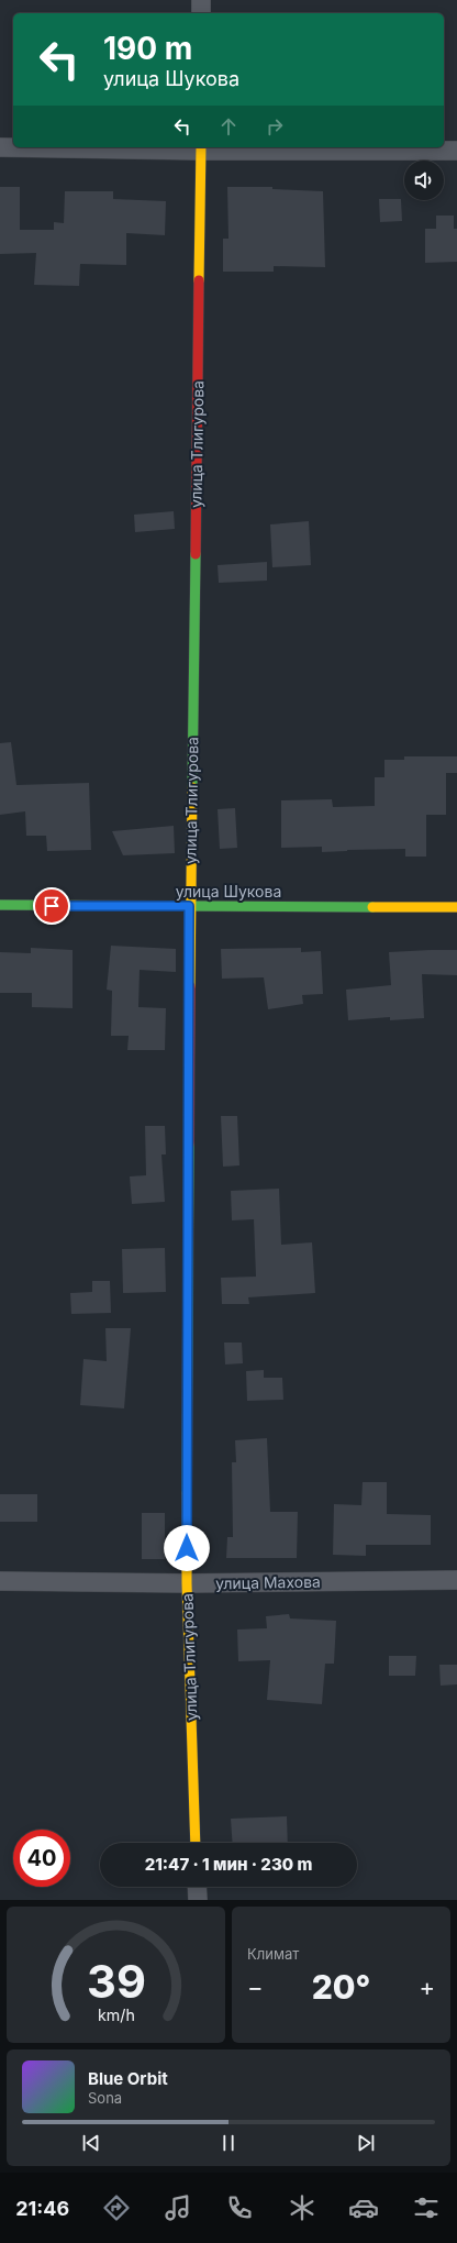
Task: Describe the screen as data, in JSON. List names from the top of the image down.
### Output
{
  "streets": {
    "street": ["улица Тлигурова", "улица Шукова", "улица Махова"]
  },
  "crossings": [
    ["улица Тлигурова", "улица Шукова"],
    ["улица Тлигурова", "улица Махова"]
  ],
  "page": {
    "turn": ["190 m", "улица Шукова"],
    "limit": "40",
    "trip": "21:47 · 1 мин · 230 m",
    "tile": "Климат",
    "heat": ["−", "20°", "+"],
    "song": ["Blue Orbit", "Sona"],
    "tabs": "21:46",
    "gauge": ["39", "km/h"]
  }
}
